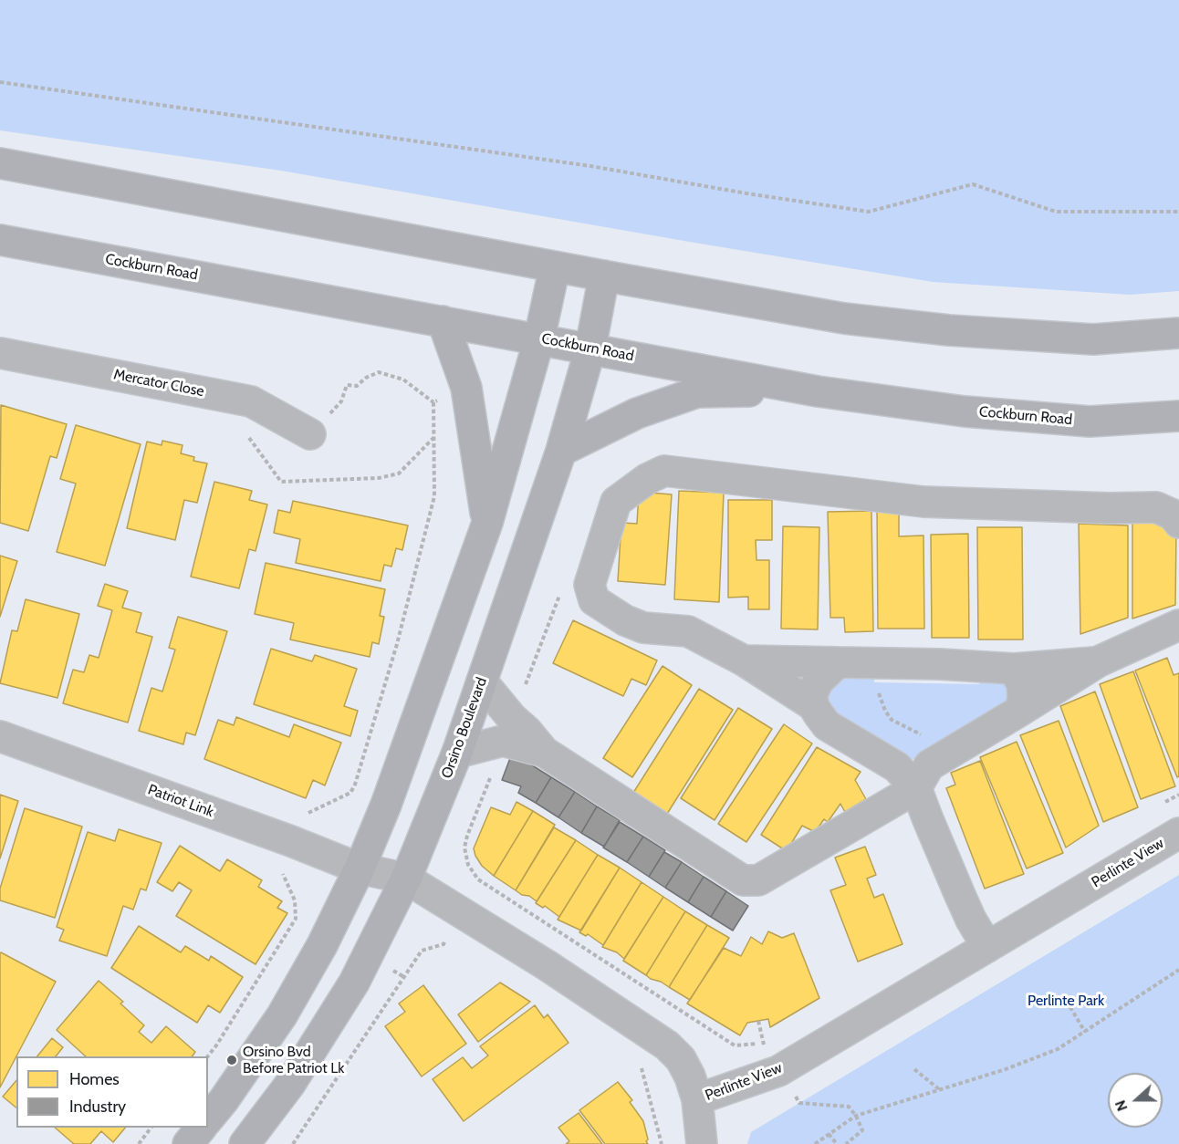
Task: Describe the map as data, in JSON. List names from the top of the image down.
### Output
{
  "streets": {
    "main road": ["Cockburn Road", "Orsino Boulevard"],
    "street": ["Mercator Close", "Patriot Link", "Perlinte View"]
  },
  "crossings": [
    ["Cockburn Road", "Orsino Boulevard"],
    ["Orsino Boulevard", "Perlinte View"],
    ["Patriot Link", "Perlinte View"]
  ],
  "parks": ["Perlinte Park"],
  "places": ["Orsino Bvd Before Patriot Lk"],
  "legend": ["Homes", "Industry"],
  "north": "left"
}
